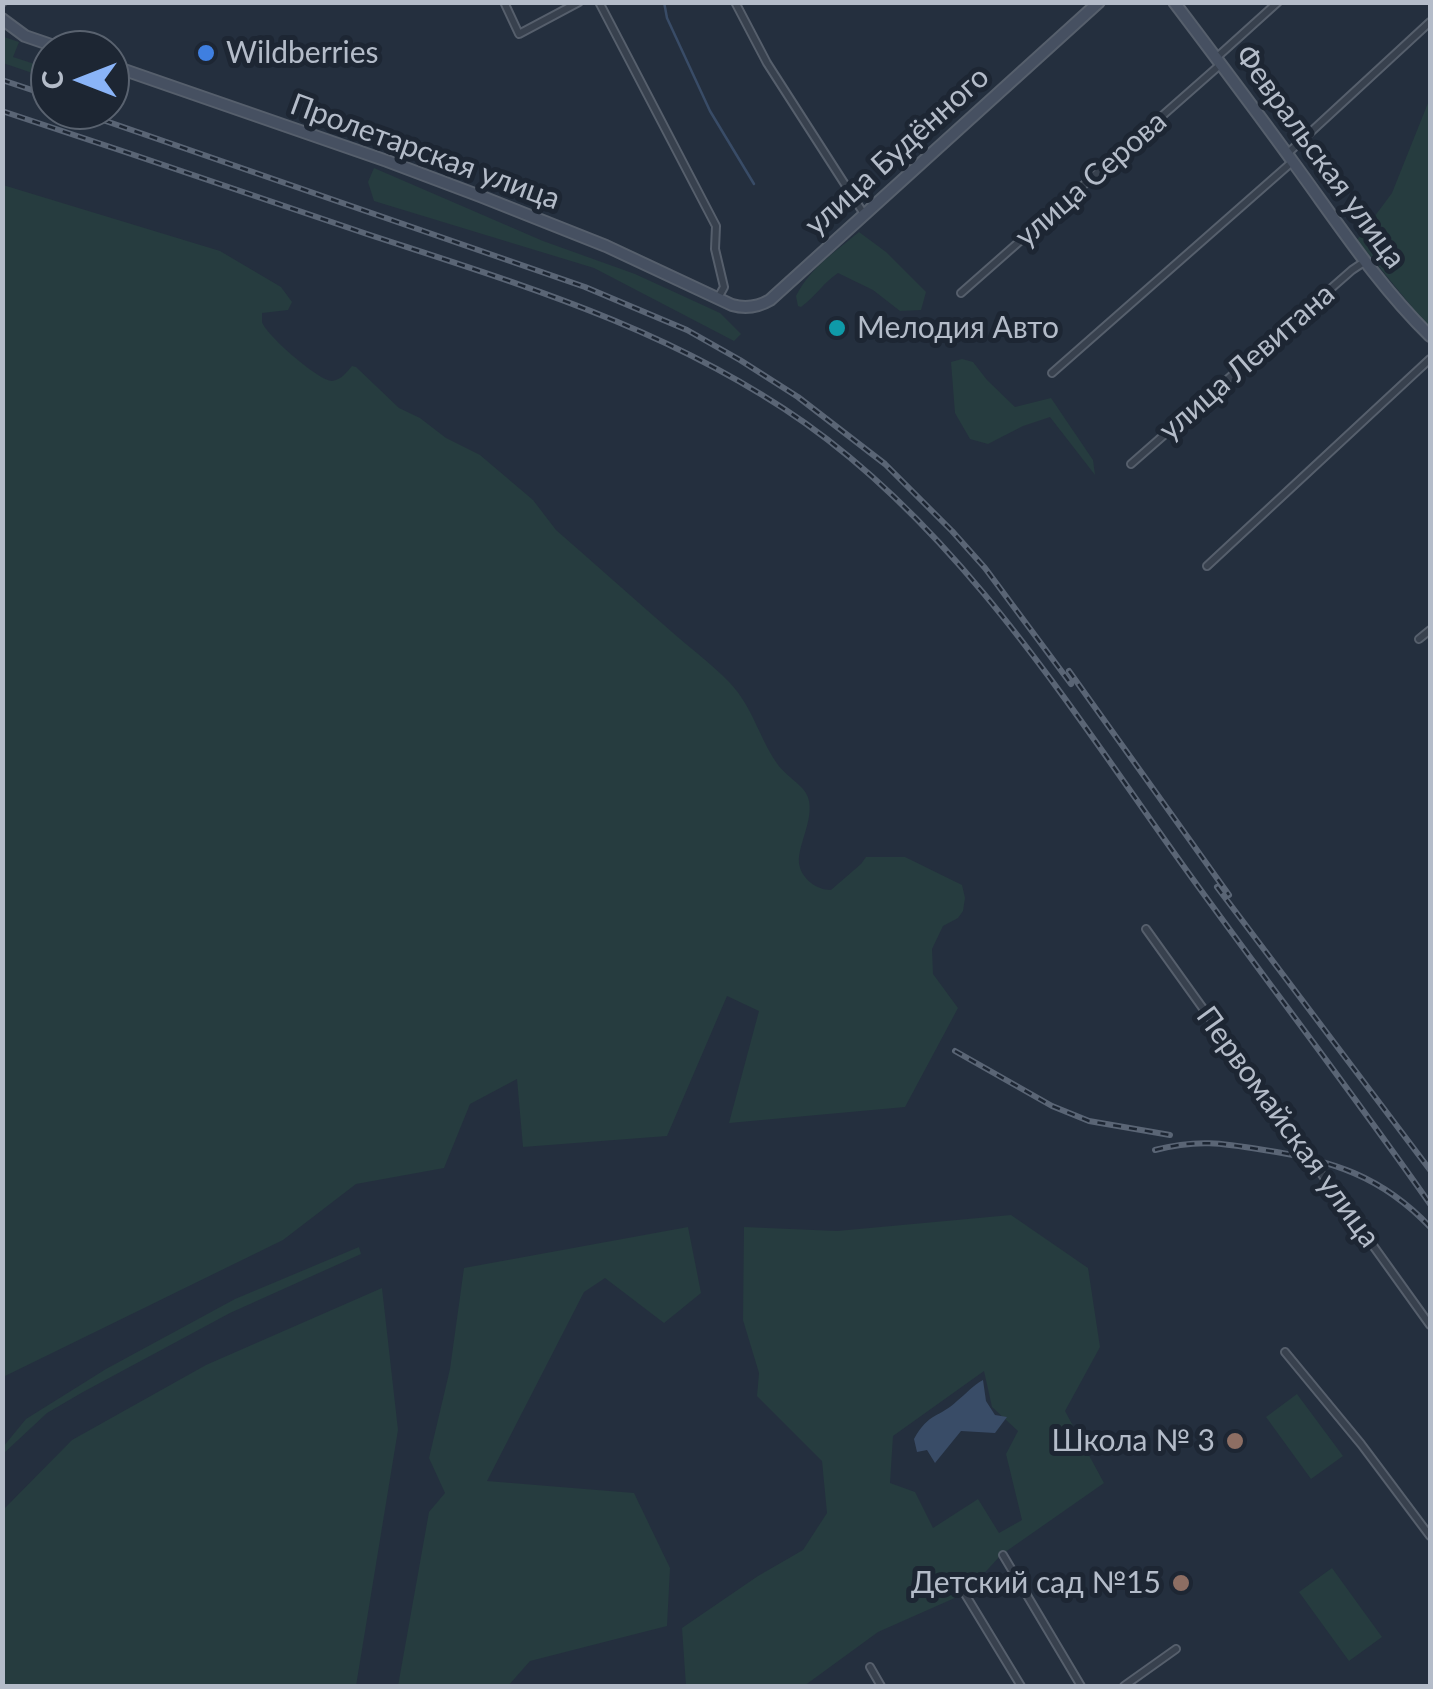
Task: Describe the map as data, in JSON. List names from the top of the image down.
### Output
{
  "streets": {
    "main road": ["улица Будённого", "Пролетарская улица", "Февральская улица"],
    "street": ["улица Серова", "улица Левитана", "Первомайская улица"]
  },
  "crossings": [
    ["улица Будённого", "Пролетарская улица"],
    ["Февральская улица", "улица Серова"],
    ["Февральская улица", "улица Левитана"]
  ],
  "places": [
    "Wildberries",
    "Мелодия Авто",
    "Школа № 3",
    "Детский сад №15"
  ],
  "north": "left"
}
